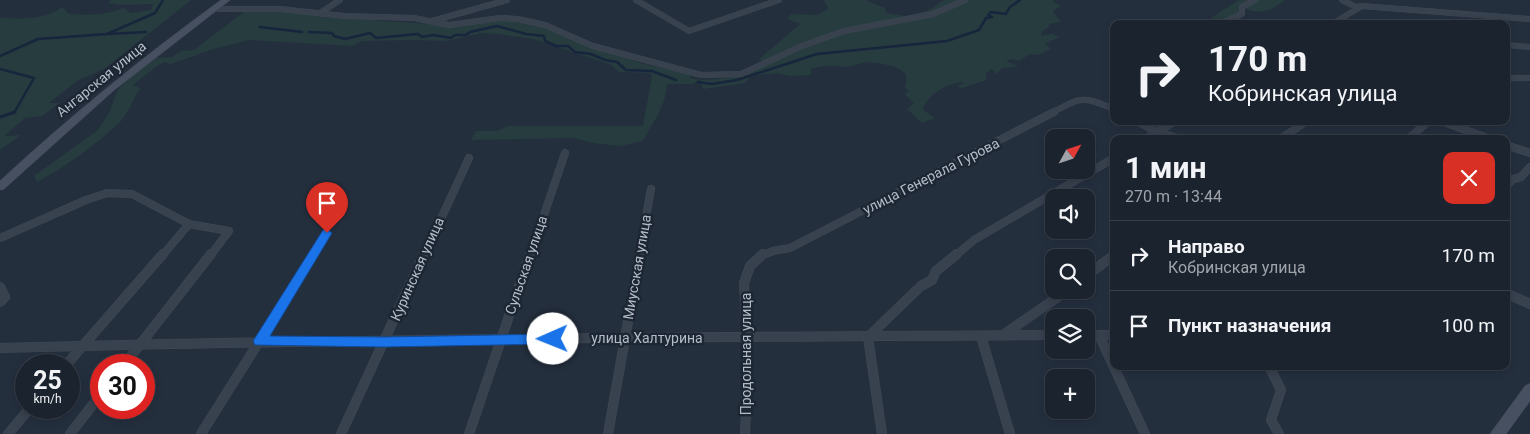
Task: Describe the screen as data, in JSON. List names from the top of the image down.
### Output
{
  "streets": {
    "main road": ["Ангарская улица"],
    "street": [
      "улица Генерала Гурова",
      "Сульская улица",
      "Миусская улица",
      "Куринская улица",
      "улица Халтурина",
      "Продольная улица"
    ]
  },
  "crossings": [
    ["улица Генерала Гурова", "Продольная улица"],
    ["Сульская улица", "улица Халтурина"],
    ["Миусская улица", "улица Халтурина"],
    ["Куринская улица", "улица Халтурина"],
    ["улица Халтурина", "Продольная улица"]
  ],
  "north": "top right",
  "page": {
    "turn": ["170 m", "Кобринская улица"],
    "map_buttons": "+",
    "heading": ["1 мин", "270 m · 13:44"],
    "list": [
      {
        "name": "Направо",
        "note": "Кобринская улица",
        "value": "170 m"
      },
      {
        "name": "Пункт назначения",
        "value": "100 m"
      }
    ],
    "speed": "25 km/h",
    "limit": "30"
  }
}
